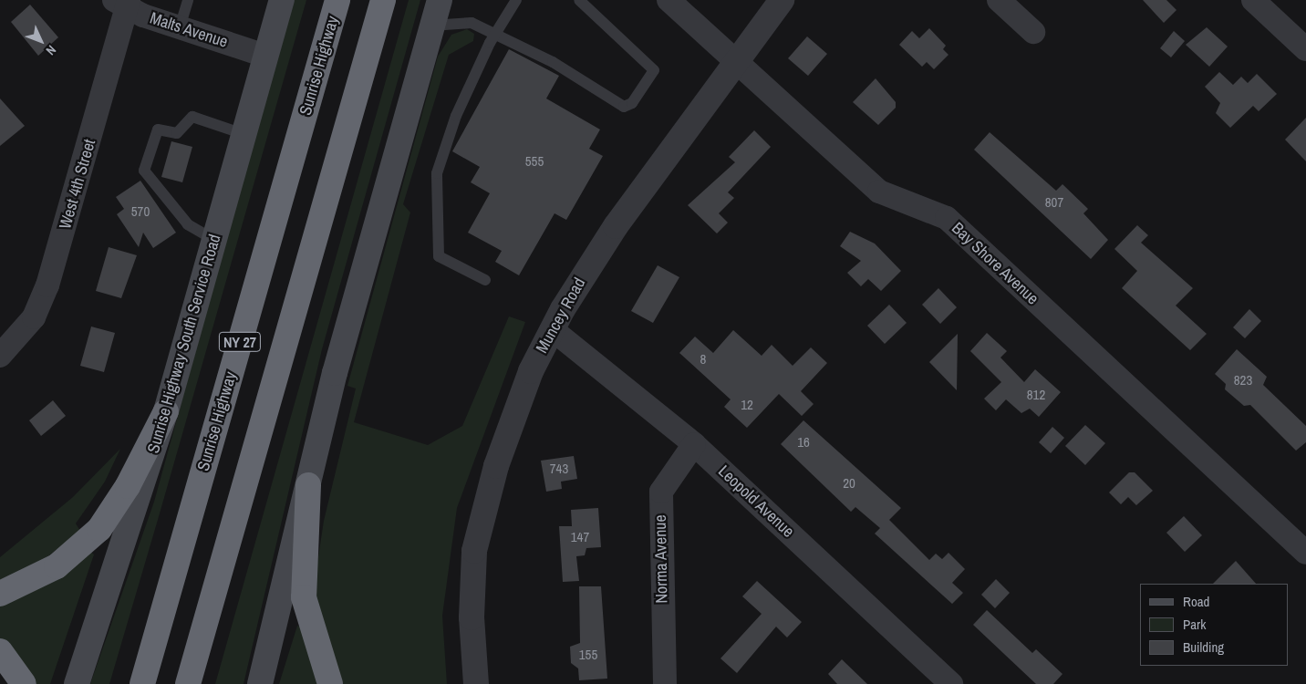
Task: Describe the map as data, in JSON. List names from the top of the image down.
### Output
{
  "streets": {
    "highway": ["Sunrise Highway", "NY 27"],
    "main road": ["Sunrise Highway South Service Road"],
    "street": [
      "Malts Avenue",
      "West 4th Street",
      "Bay Shore Avenue",
      "Muncey Road",
      "Leopold Avenue",
      "Norma Avenue"
    ]
  },
  "crossings": [
    ["Malts Avenue", "West 4th Street"],
    ["Malts Avenue", "Sunrise Highway South Service Road"],
    ["Bay Shore Avenue", "Muncey Road"],
    ["Muncey Road", "Leopold Avenue"],
    ["Leopold Avenue", "Norma Avenue"]
  ],
  "house_numbers": [
    "555",
    "807",
    "570",
    "8",
    "823",
    "812",
    "12",
    "16",
    "743",
    "20",
    "147",
    "155"
  ],
  "legend": ["Road", "Park", "Building"],
  "north": "bottom right"
}
